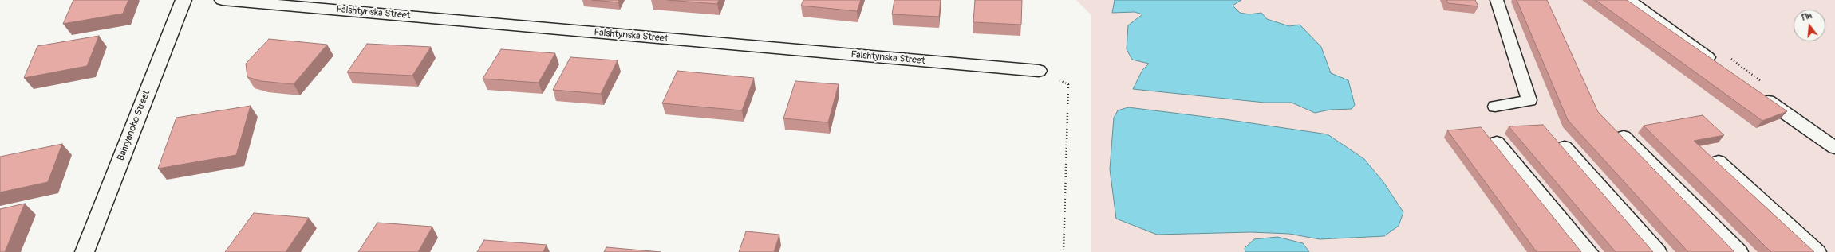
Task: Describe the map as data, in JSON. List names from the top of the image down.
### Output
{
  "streets": {
    "street": ["Falshtynska Street", "Bahryanoho Street"]
  },
  "north": "top"
}
